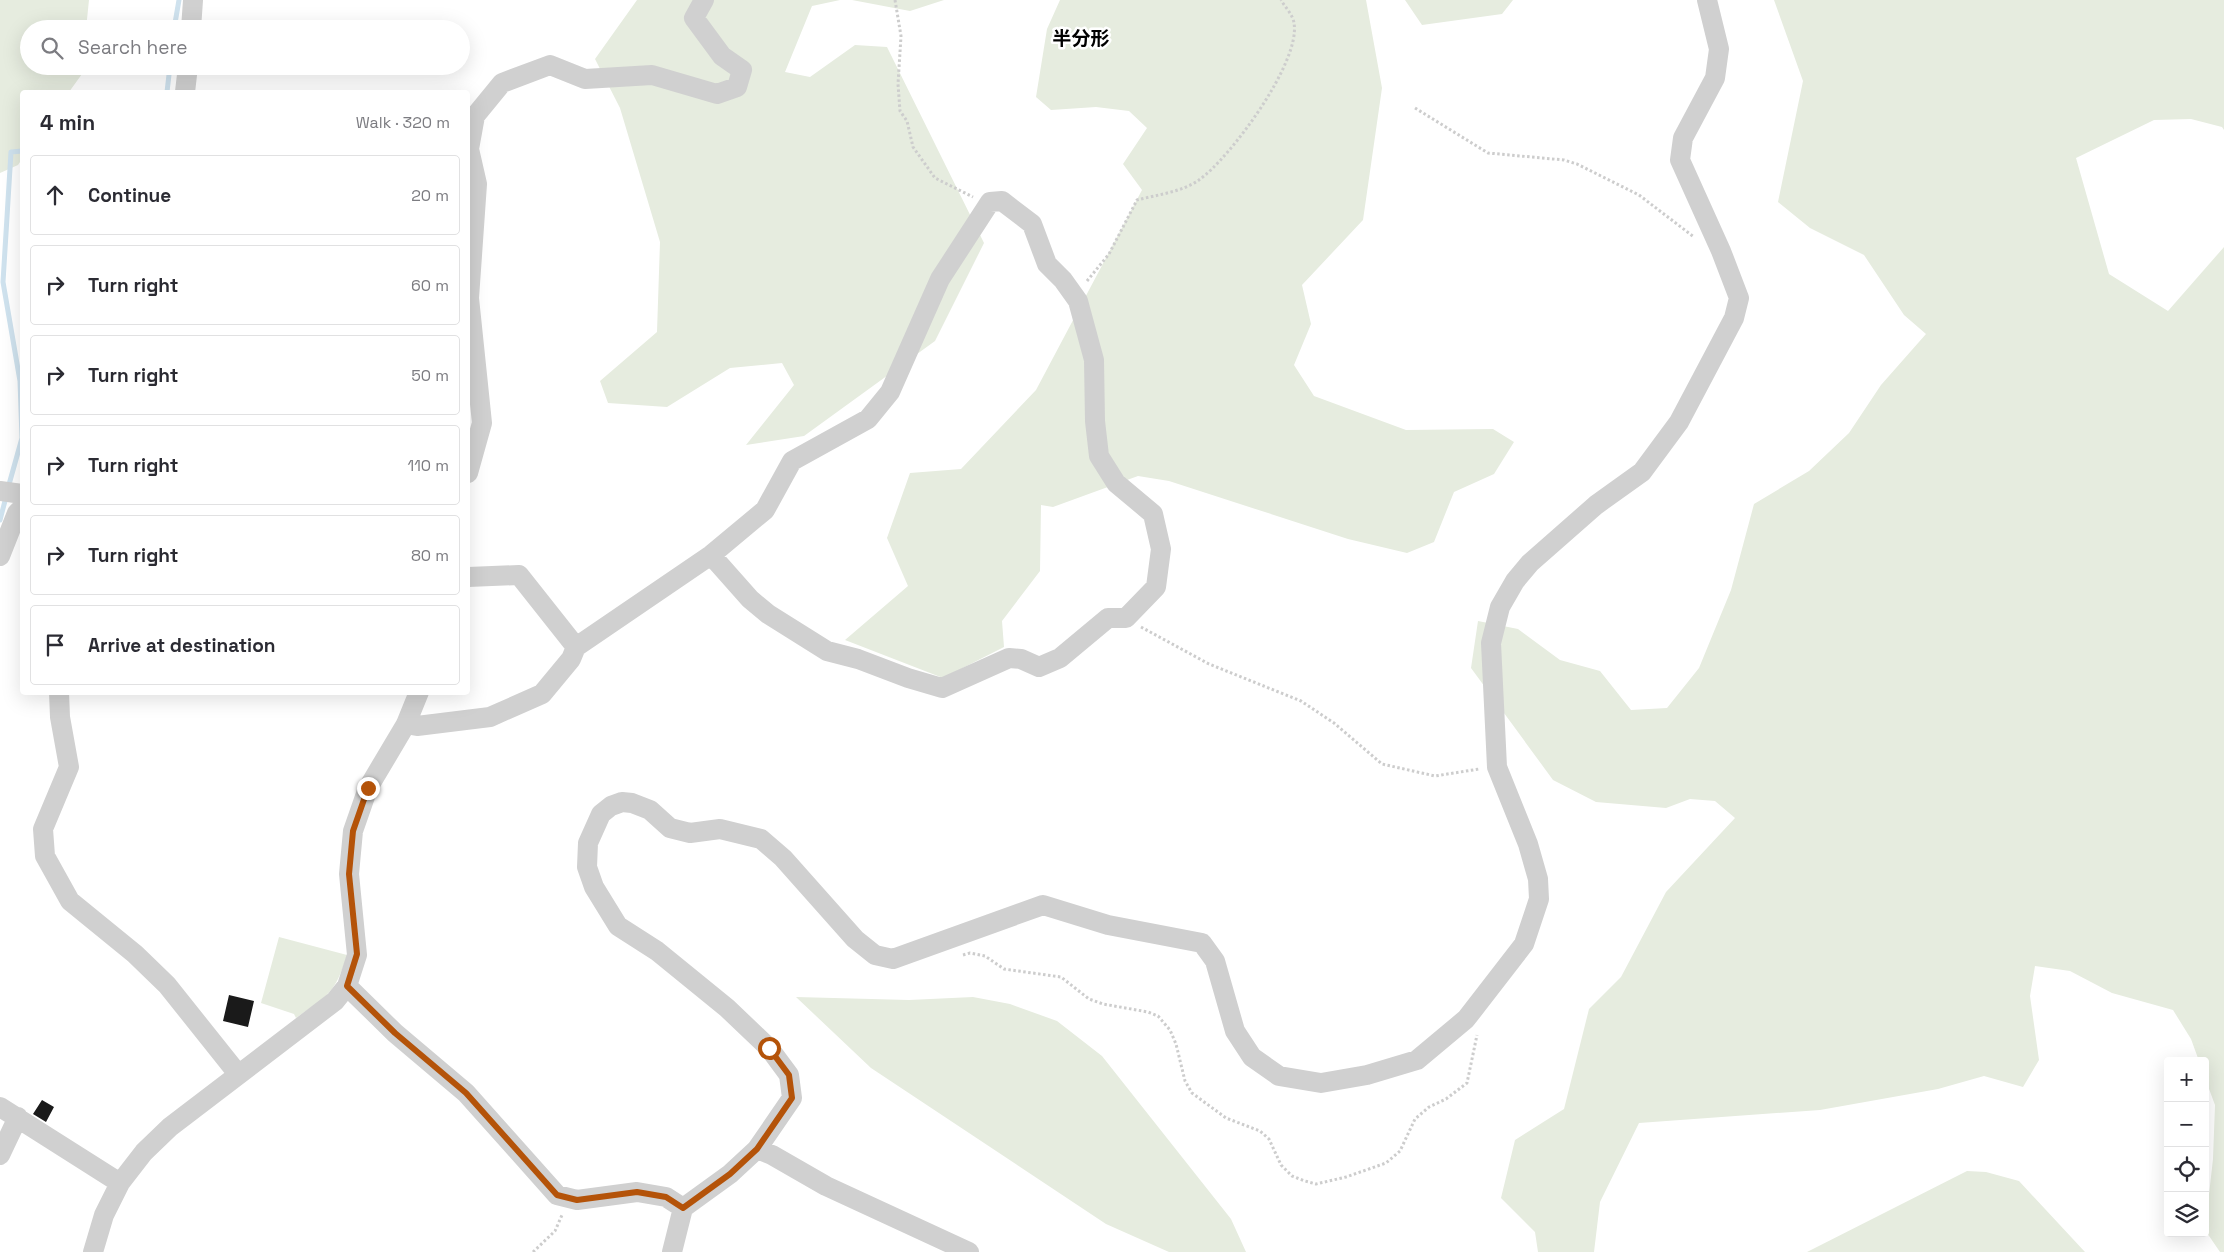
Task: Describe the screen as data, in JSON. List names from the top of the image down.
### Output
{
  "districts": ["半分形"],
  "page": {
    "search": "Search here",
    "heading": ["4 min", "Walk · 320 m"],
    "list": [
      ["Continue", "20 m"],
      ["Turn right", "60 m"],
      ["Turn right", "50 m"],
      ["Turn right", "110 m"],
      ["Turn right", "80 m"],
      "Arrive at destination"
    ],
    "map_buttons": ["+", "−"]
  }
}
